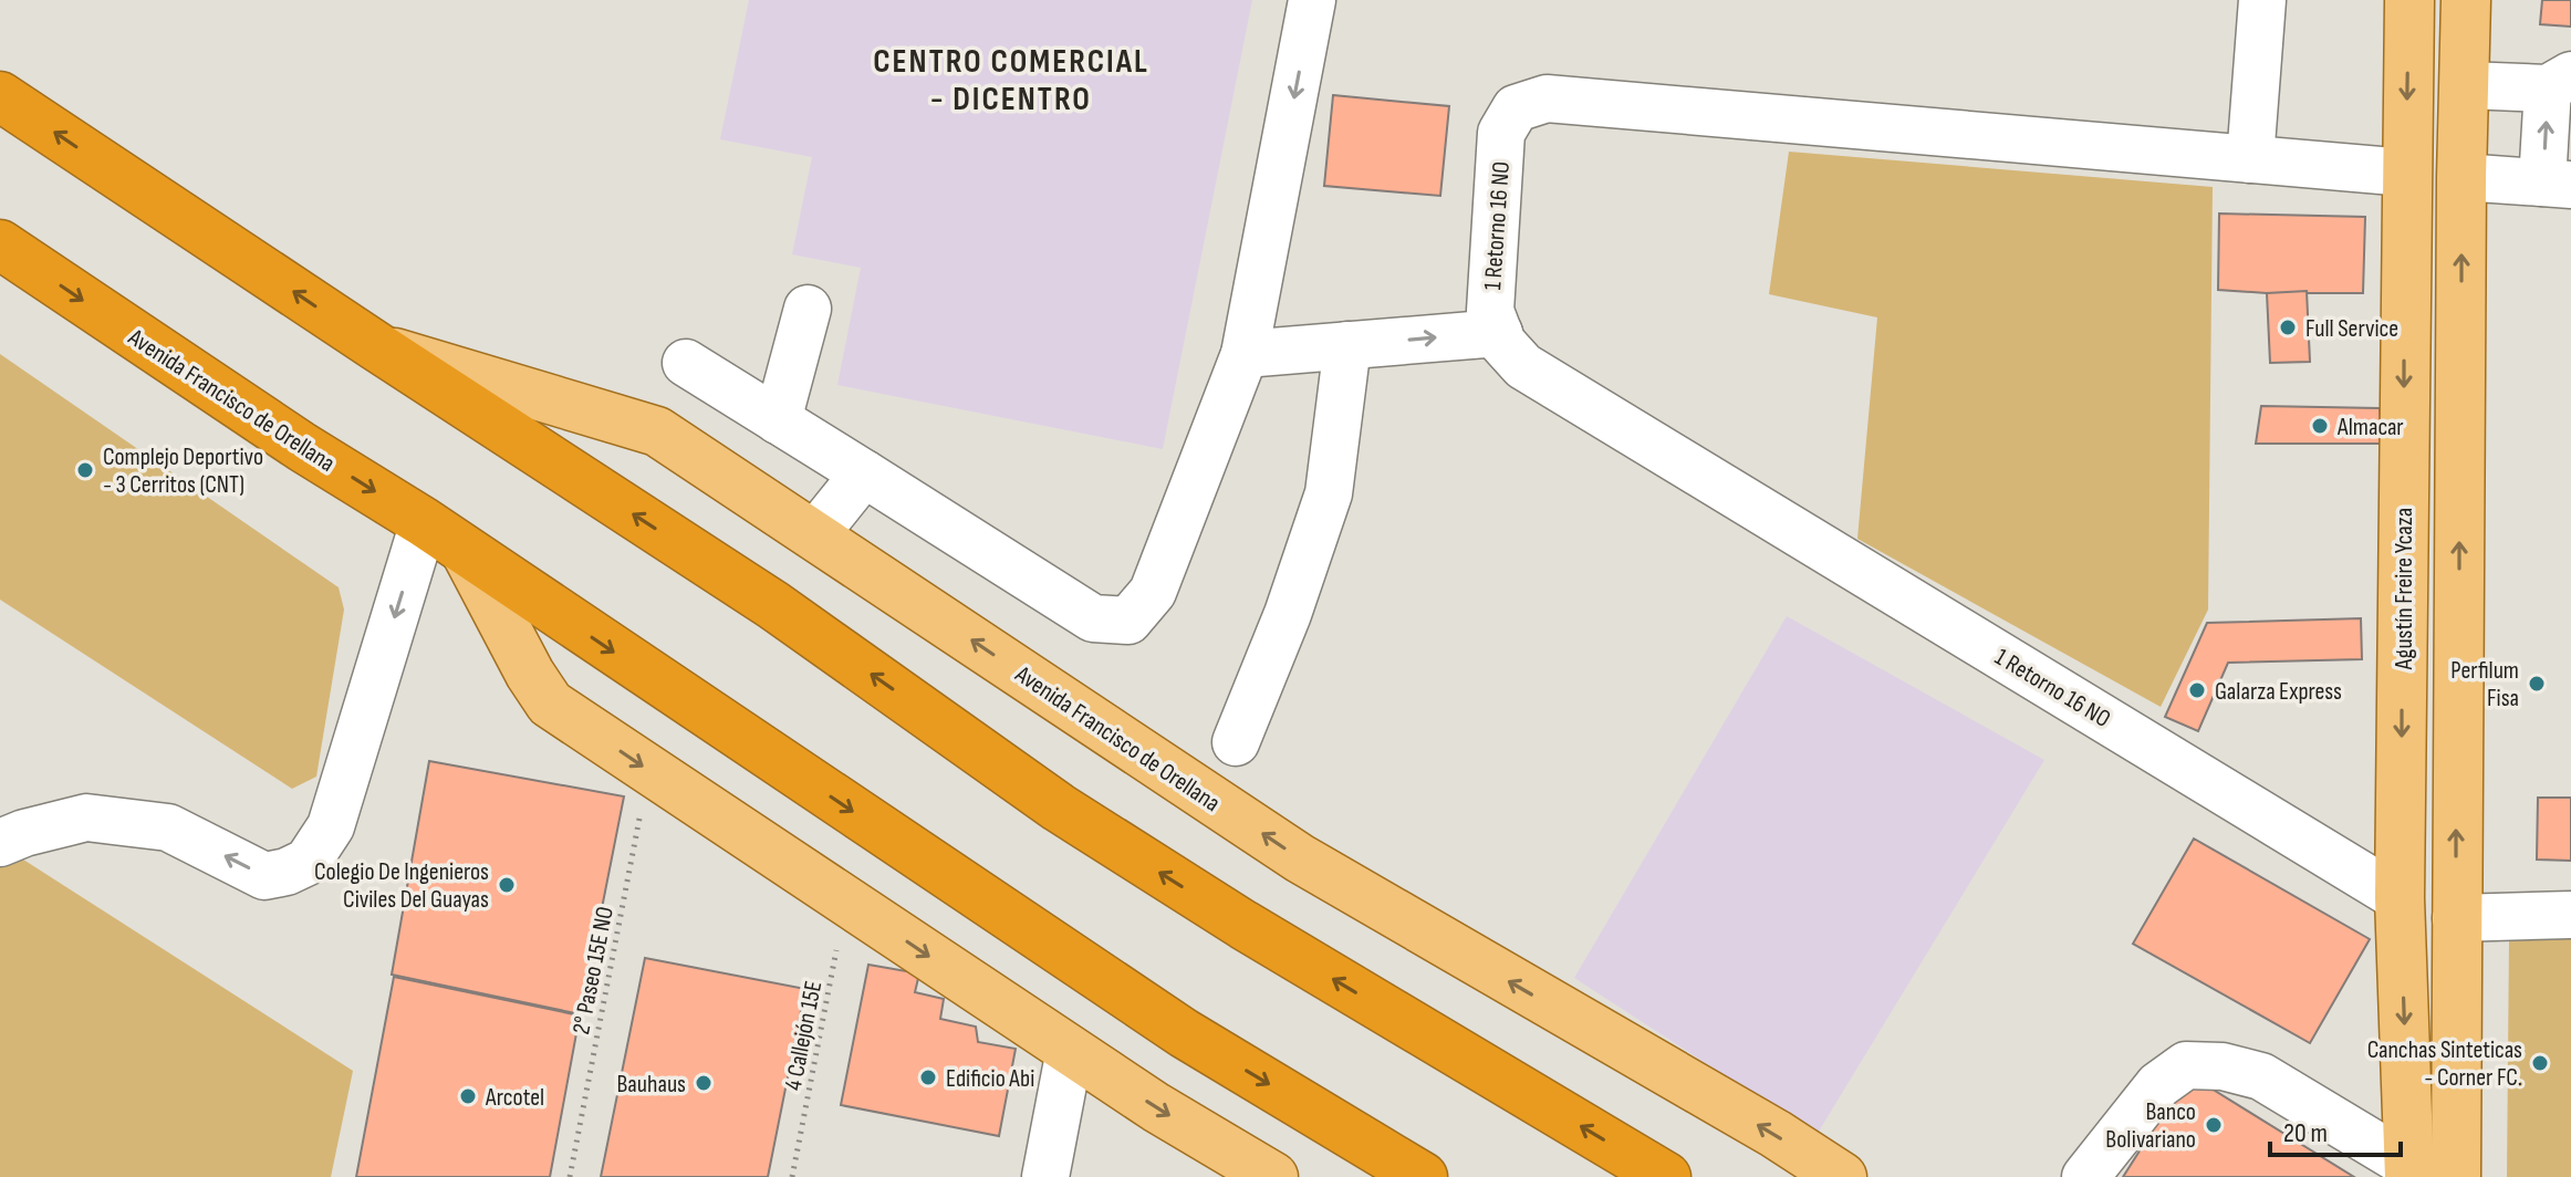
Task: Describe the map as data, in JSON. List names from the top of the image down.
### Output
{
  "streets": {
    "highway": ["Avenida Francisco de Orellana"],
    "main road": ["Agustín Freire Ycaza"],
    "street": ["1 Retorno 16 NO"],
    "path": ["2° Paseo 15E NO", "4 Callejón 15E"]
  },
  "crossings": [
    ["1 Retorno 16 NO", "Agustín Freire Ycaza"],
    ["Avenida Francisco de Orellana", "2° Paseo 15E NO"],
    ["Avenida Francisco de Orellana", "4 Callejón 15E"]
  ],
  "districts": ["CENTRO COMERCIAL - DICENTRO"],
  "places": [
    "Full Service",
    "Almacar",
    "Complejo Deportivo - 3 Cerritos (CNT)",
    "Perfilum Fisa",
    "Galarza Express",
    "Colegio De Ingenieros Civiles Del Guayas",
    "Canchas Sinteticas - Corner FC.",
    "Edificio Abi",
    "Bauhaus",
    "Arcotel",
    "Banco Bolivariano"
  ],
  "scale_bar": "20 m"
}
